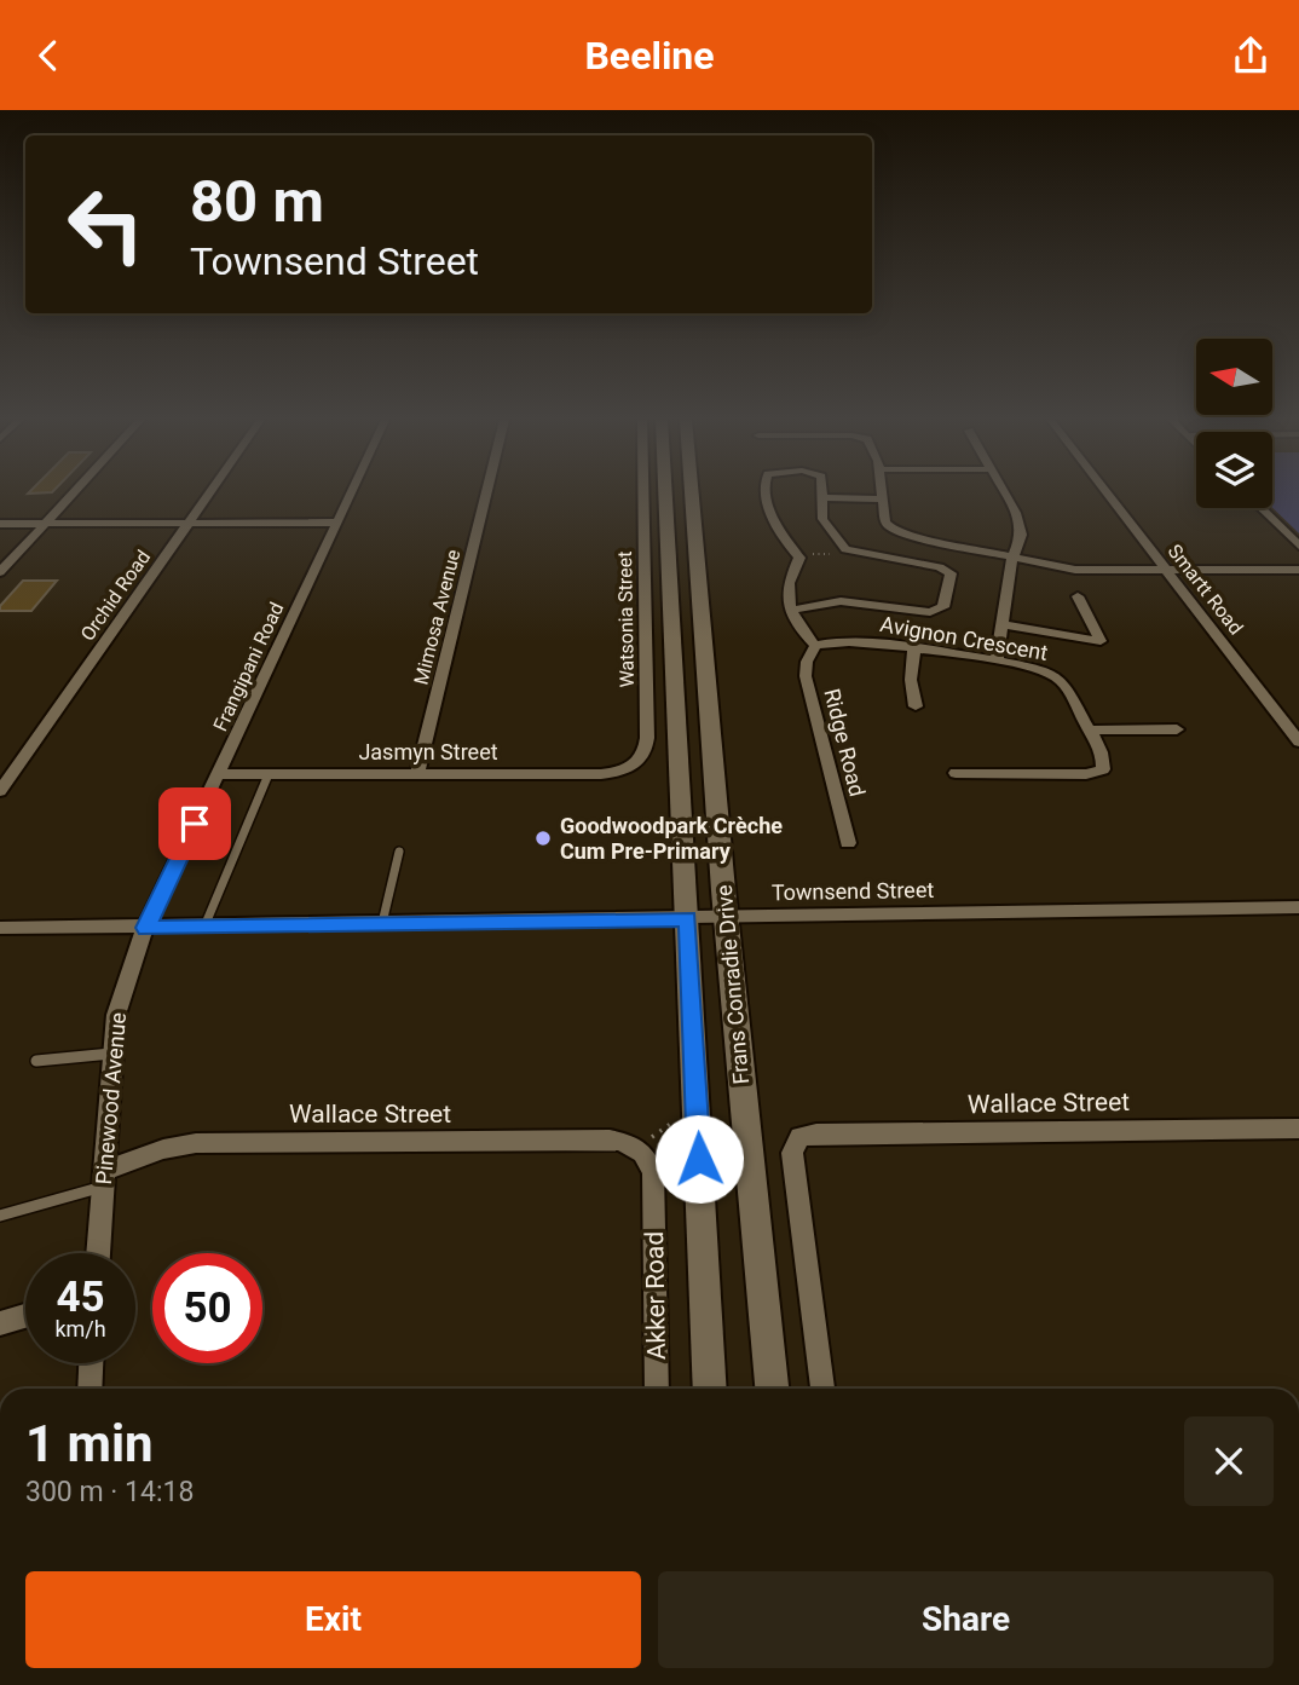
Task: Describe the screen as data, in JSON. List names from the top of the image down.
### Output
{
  "streets": {
    "main road": ["Frans Conradie Drive"],
    "street": [
      "Smartt Road",
      "Orchid Road",
      "Mimosa Avenue",
      "Watsonia Street",
      "Avignon Crescent",
      "Frangipani Road",
      "Ridge Road",
      "Jasmyn Street",
      "Townsend Street",
      "Pinewood Avenue",
      "Wallace Street",
      "Akker Road"
    ]
  },
  "crossings": [
    ["Mimosa Avenue", "Jasmyn Street"],
    ["Watsonia Street", "Jasmyn Street"],
    ["Avignon Crescent", "Ridge Road"],
    ["Frangipani Road", "Jasmyn Street"],
    ["Frangipani Road", "Townsend Street"],
    ["Frangipani Road", "Pinewood Avenue"],
    ["Townsend Street", "Frans Conradie Drive"],
    ["Townsend Street", "Pinewood Avenue"],
    ["Pinewood Avenue", "Wallace Street"],
    ["Wallace Street", "Akker Road"]
  ],
  "places": ["Goodwoodpark Crèche Cum Pre-Primary"],
  "north": "left",
  "page": {
    "header": "Beeline",
    "turn": ["80 m", "Townsend Street"],
    "speed": "45 km/h",
    "limit": "50",
    "heading": ["1 min", "300 m · 14:18"],
    "buttons": ["Exit", "Share"]
  }
}
